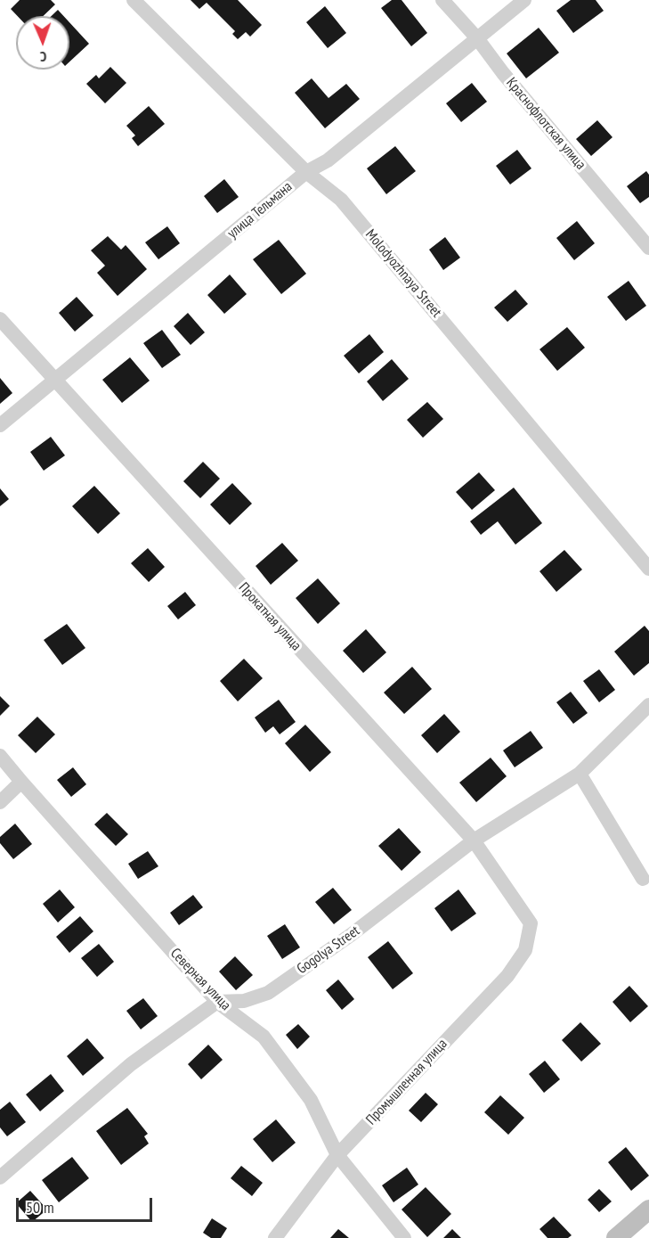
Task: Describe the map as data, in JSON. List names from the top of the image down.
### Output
{
  "streets": {
    "street": [
      "Краснофлотская улица",
      "улица Тельмана",
      "Molodyozhnaya Street",
      "Прокатная улица",
      "Gogolya Street",
      "Северная улица",
      "Промышленная улица"
    ]
  },
  "crossings": [
    ["Краснофлотская улица", "улица Тельмана"],
    ["улица Тельмана", "Molodyozhnaya Street"],
    ["улица Тельмана", "Прокатная улица"],
    ["Прокатная улица", "Gogolya Street"],
    ["Прокатная улица", "Промышленная улица"],
    ["Gogolya Street", "Северная улица"],
    ["Северная улица", "Промышленная улица"]
  ],
  "scale_bar": "50 m",
  "north": "bottom"
}
